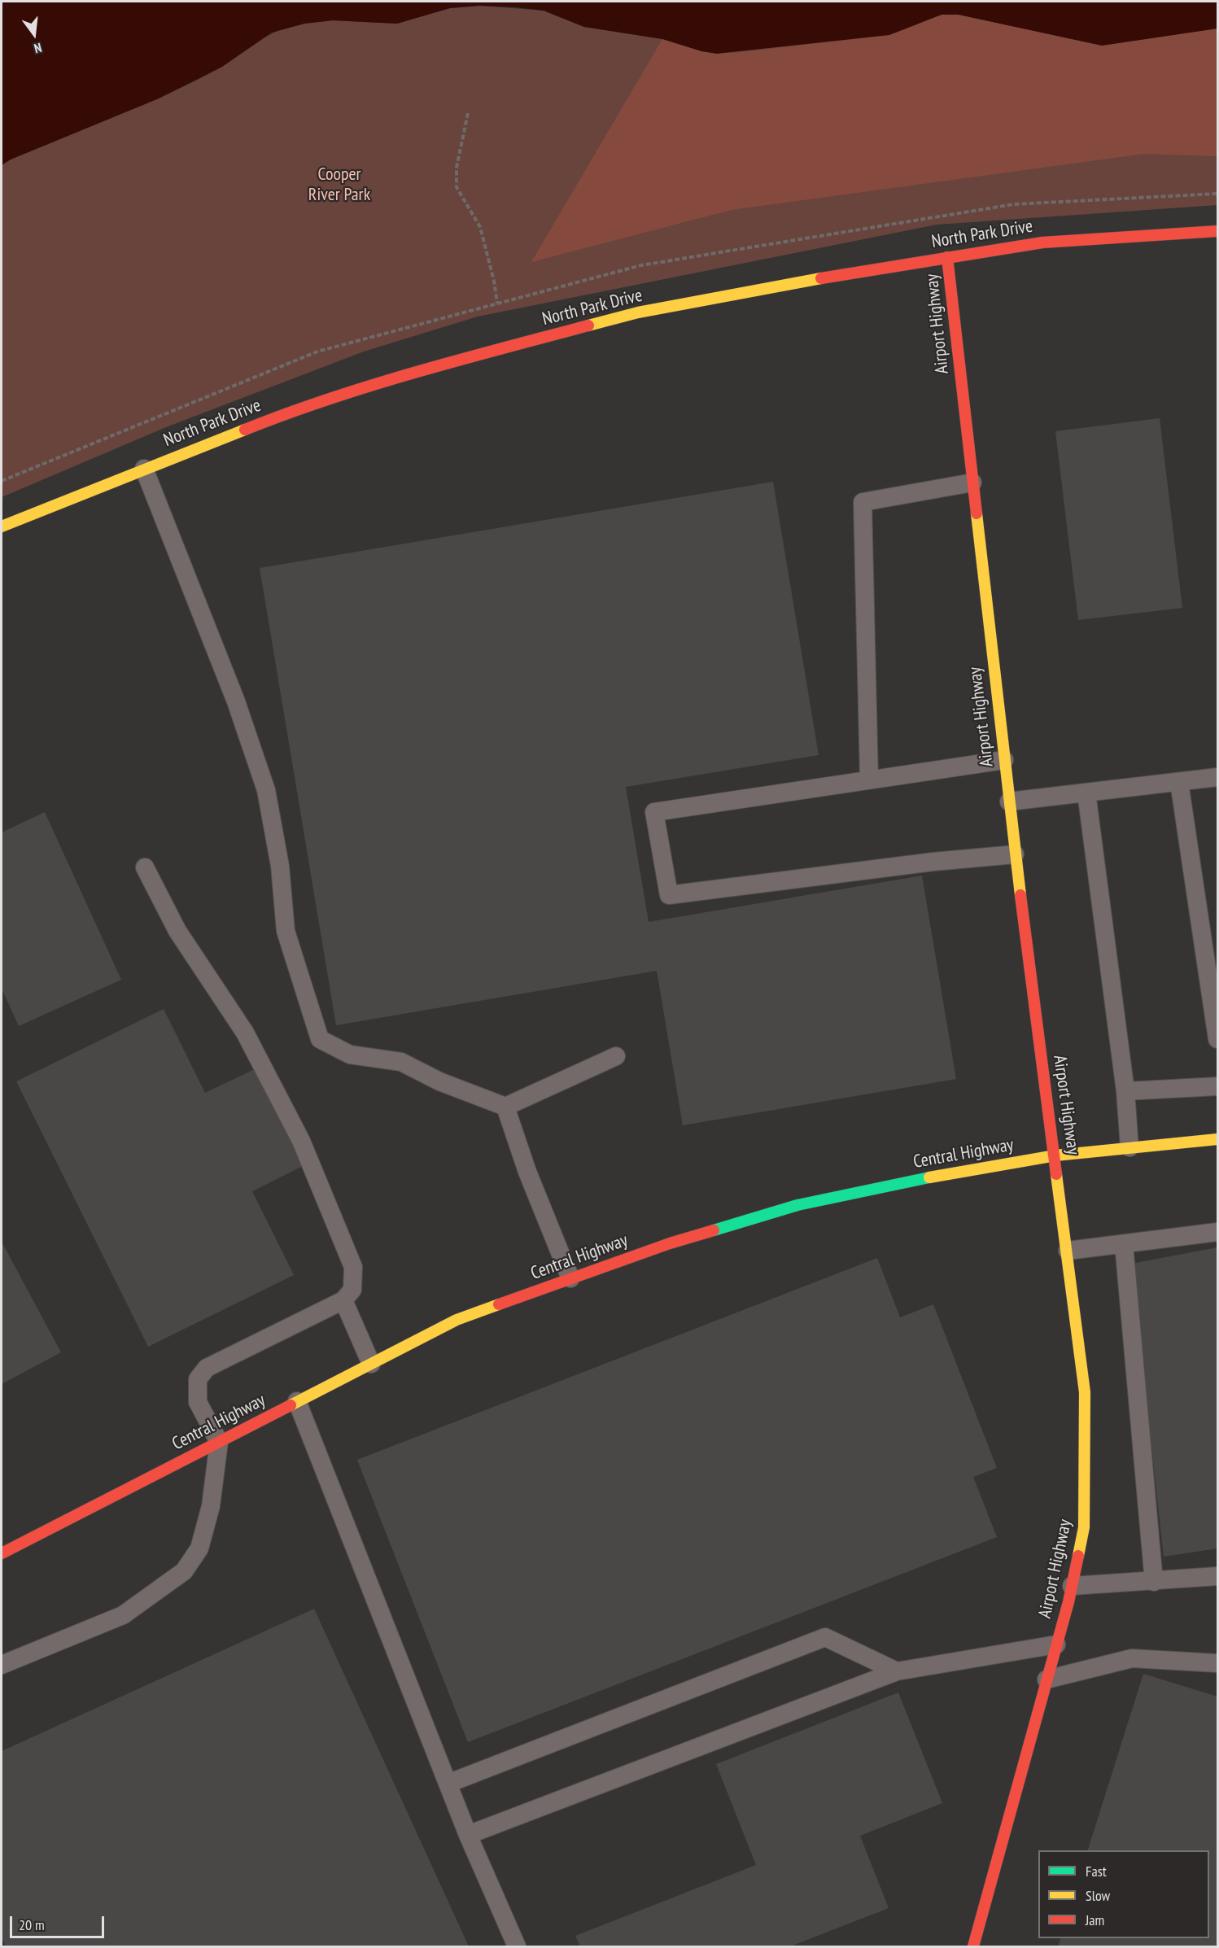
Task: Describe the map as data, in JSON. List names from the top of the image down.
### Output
{
  "streets": {
    "street": ["North Park Drive", "Airport Highway", "Central Highway"]
  },
  "crossings": [
    ["North Park Drive", "Airport Highway"],
    ["Airport Highway", "Central Highway"]
  ],
  "parks": ["Cooper River Park"],
  "legend": ["Fast", "Slow", "Jam"],
  "scale_bar": "20 m",
  "north": "bottom"
}
